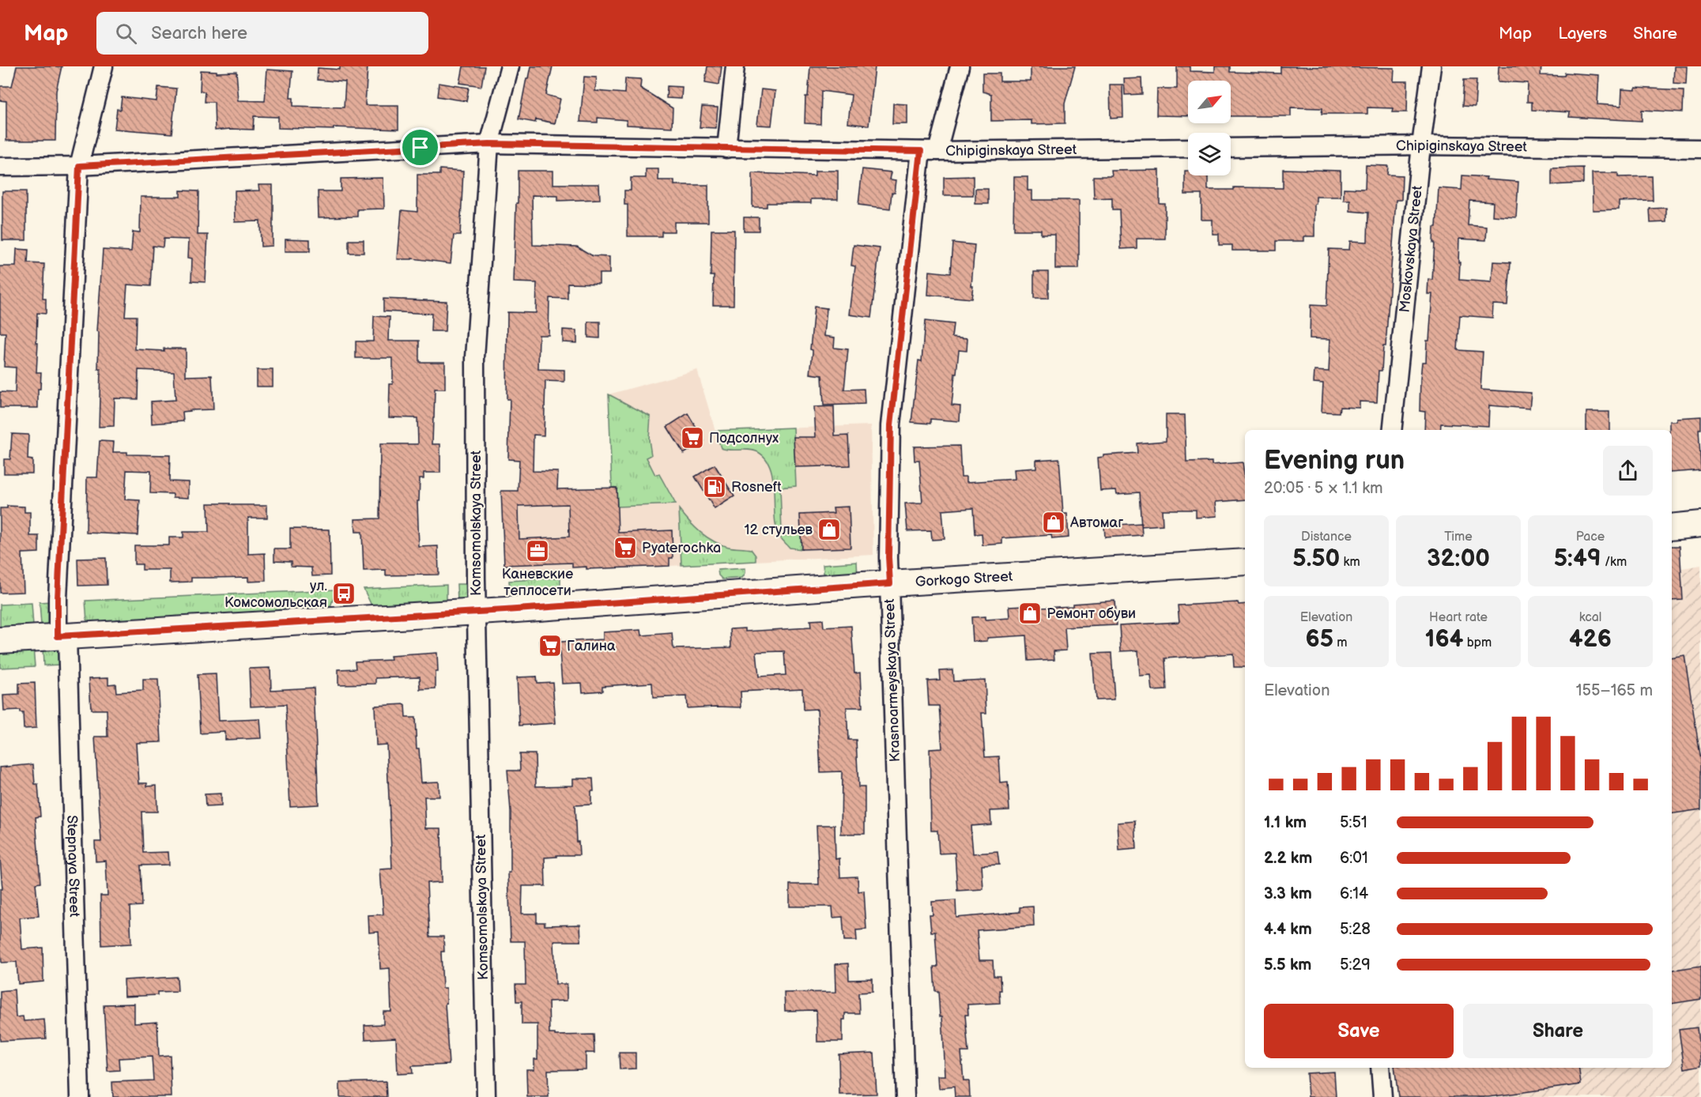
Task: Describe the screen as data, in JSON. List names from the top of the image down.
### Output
{
  "streets": {
    "main road": ["Gorkogo Street"],
    "street": [
      "Chipiginskaya Street",
      "Moskovskaya Street",
      "Komsomolskaya Street",
      "Krasnoarmeyskaya Street",
      "Stepnaya Street"
    ]
  },
  "crossings": [
    ["Chipiginskaya Street", "Moskovskaya Street"],
    ["Chipiginskaya Street", "Komsomolskaya Street"],
    ["Chipiginskaya Street", "Krasnoarmeyskaya Street"],
    ["Chipiginskaya Street", "Stepnaya Street"],
    ["Komsomolskaya Street", "Gorkogo Street"],
    ["Gorkogo Street", "Krasnoarmeyskaya Street"],
    ["Gorkogo Street", "Stepnaya Street"]
  ],
  "places": {
    "supermarket": ["Подсолнух", "Pyaterochka", "Галина"],
    "fuel station": ["Rosneft"],
    "shop": ["Автомаг", "12 стульев", "Ремонт обуви"],
    "office": ["Каневские теплосети"],
    "bus stop": ["ул. Комсомольская"]
  },
  "north": "top right",
  "page": {
    "header": "Map",
    "search": "Search here",
    "nav": ["Map", "Layers", "Share"],
    "heading": ["Evening run", "20:05 · 5 × 1.1 km"],
    "stats": [
      ["Distance", "5.50 km"],
      ["Time", "32:00"],
      ["Pace", "5:49 /km"],
      ["Elevation", "65 m"],
      ["Heart rate", "164 bpm"],
      ["kcal", "426"]
    ],
    "chart": ["Elevation", "155–165 m"],
    "list": [
      {
        "name": "1.1 km",
        "note": "5:51"
      },
      {
        "name": "2.2 km",
        "note": "6:01"
      },
      {
        "name": "3.3 km",
        "note": "6:14"
      },
      {
        "name": "4.4 km",
        "note": "5:28"
      },
      {
        "name": "5.5 km",
        "note": "5:29"
      }
    ],
    "buttons": ["Save", "Share"]
  }
}
